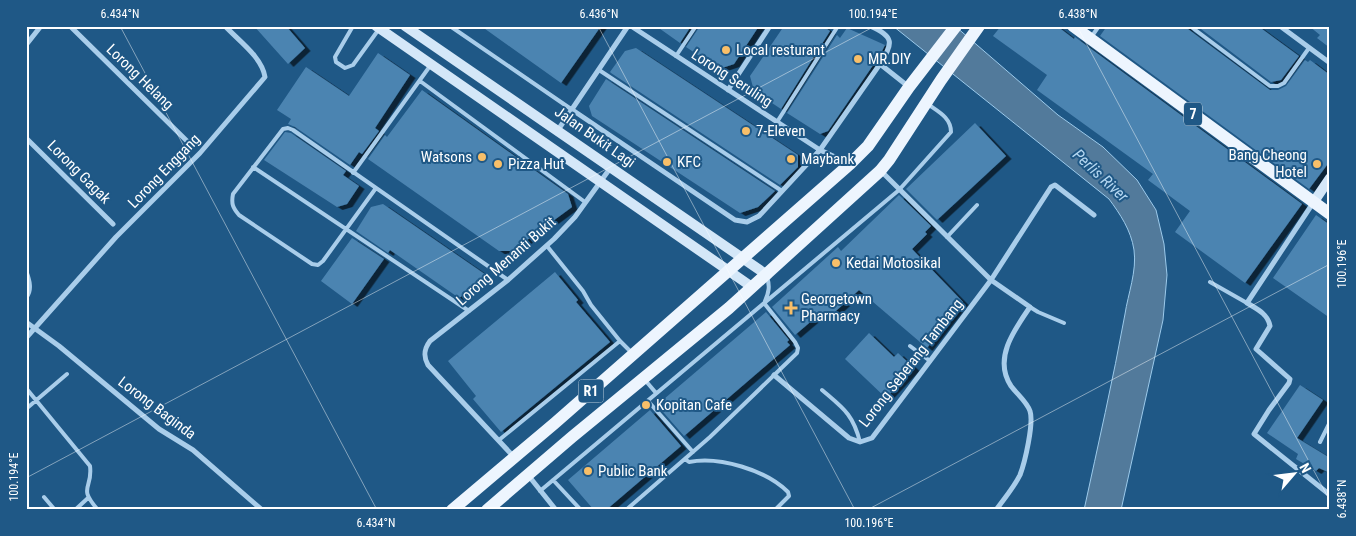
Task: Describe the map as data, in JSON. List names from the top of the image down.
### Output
{
  "streets": {
    "main road": ["7", "R1"],
    "street": [
      "Lorong Helang",
      "Lorong Seruling",
      "Jalan Bukit Lagi",
      "Lorong Enggang",
      "Lorong Gagak",
      "Lorong Menanti Bukit",
      "Lorong Seberang Tambang",
      "Lorong Baginda"
    ]
  },
  "crossings": [
    ["Lorong Seruling", "R1"],
    ["Jalan Bukit Lagi", "Lorong Menanti Bukit"],
    ["Jalan Bukit Lagi", "R1"],
    ["Lorong Enggang", "Lorong Baginda"]
  ],
  "water": ["Perlis River"],
  "places": {
    "other": [
      "Local resturant",
      "MR.DIY",
      "7-Eleven",
      "Watsons",
      "Maybank",
      "KFC",
      "Pizza Hut",
      "Bang Cheong Hotel",
      "Kedai Motosikal",
      "Kopitan Cafe",
      "Public Bank"
    ],
    "health": ["Georgetown Pharmacy"]
  },
  "north": "top right",
  "coordinates": [
    "6.434°N",
    "6.436°N",
    "100.194°E",
    "6.438°N",
    "100.196°E"
  ]
}
